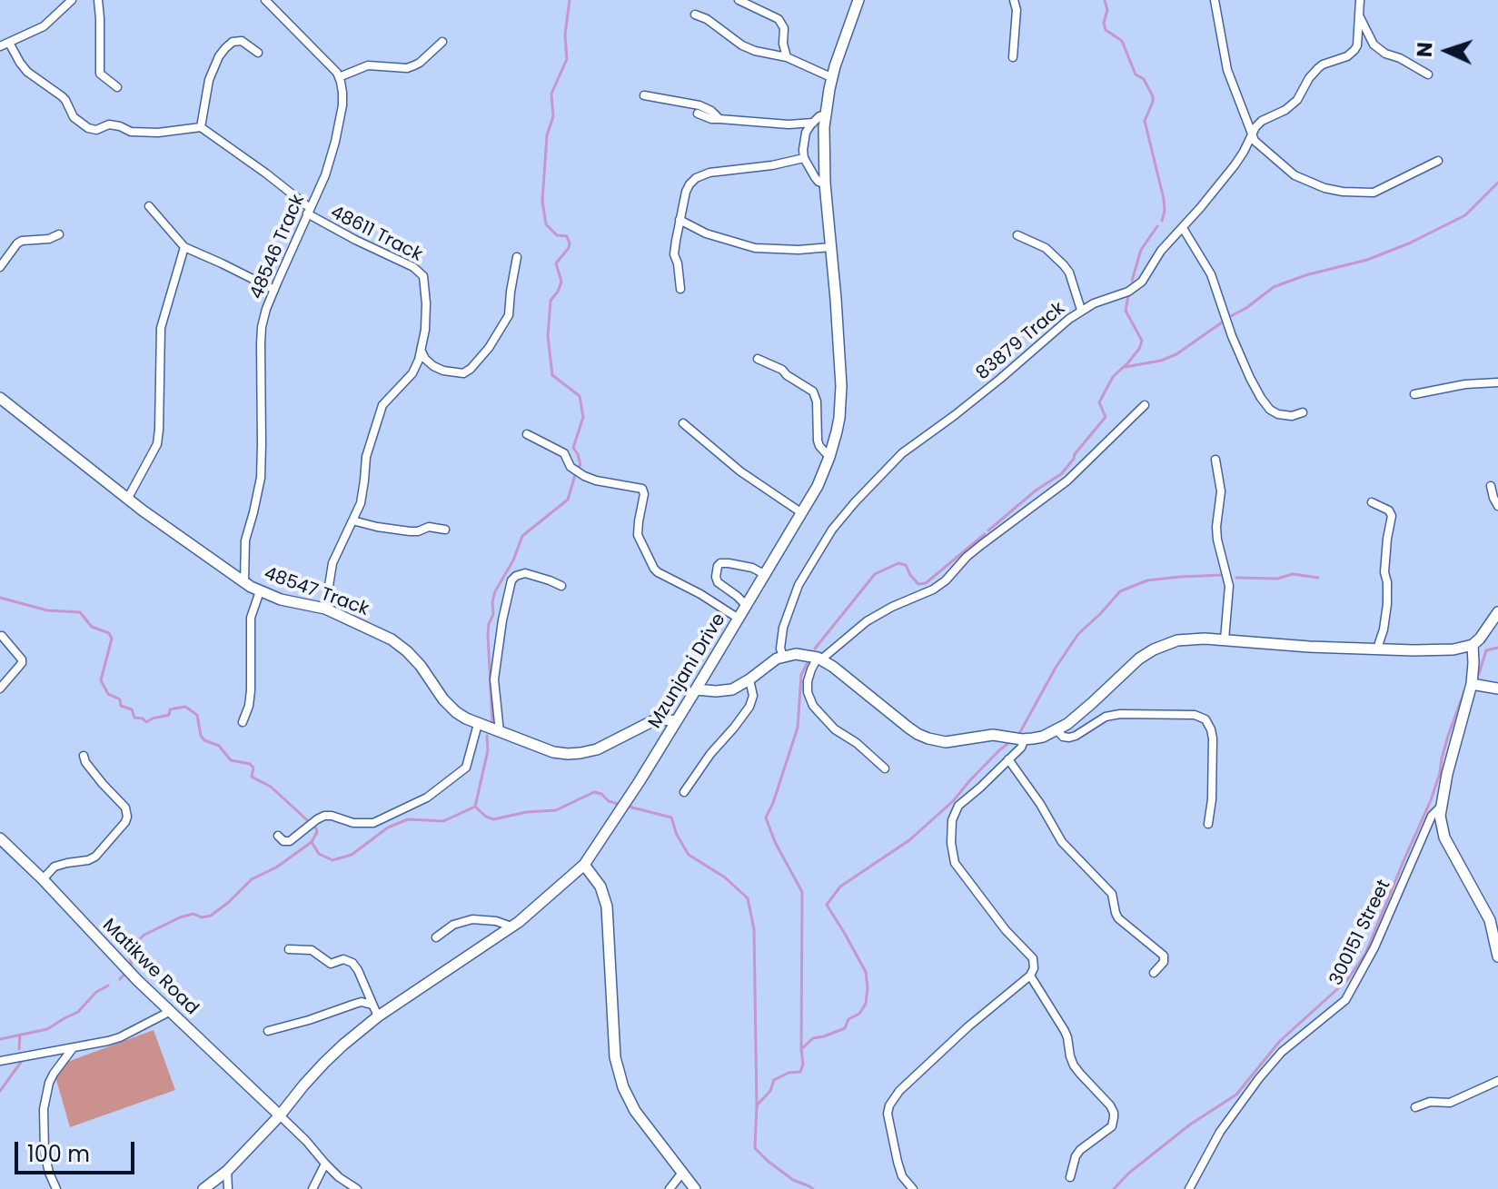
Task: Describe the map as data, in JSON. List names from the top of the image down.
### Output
{
  "streets": {
    "street": [
      "48611 Track",
      "48546 Track",
      "83879 Track",
      "48547 Track",
      "Mzunjani Drive",
      "300151 Street",
      "Matikwe Road"
    ]
  },
  "crossings": [
    ["48611 Track", "48546 Track"],
    ["48611 Track", "48547 Track"],
    ["48546 Track", "48547 Track"],
    ["48547 Track", "Mzunjani Drive"],
    ["Mzunjani Drive", "Matikwe Road"]
  ],
  "scale_bar": "100 m",
  "north": "left"
}
